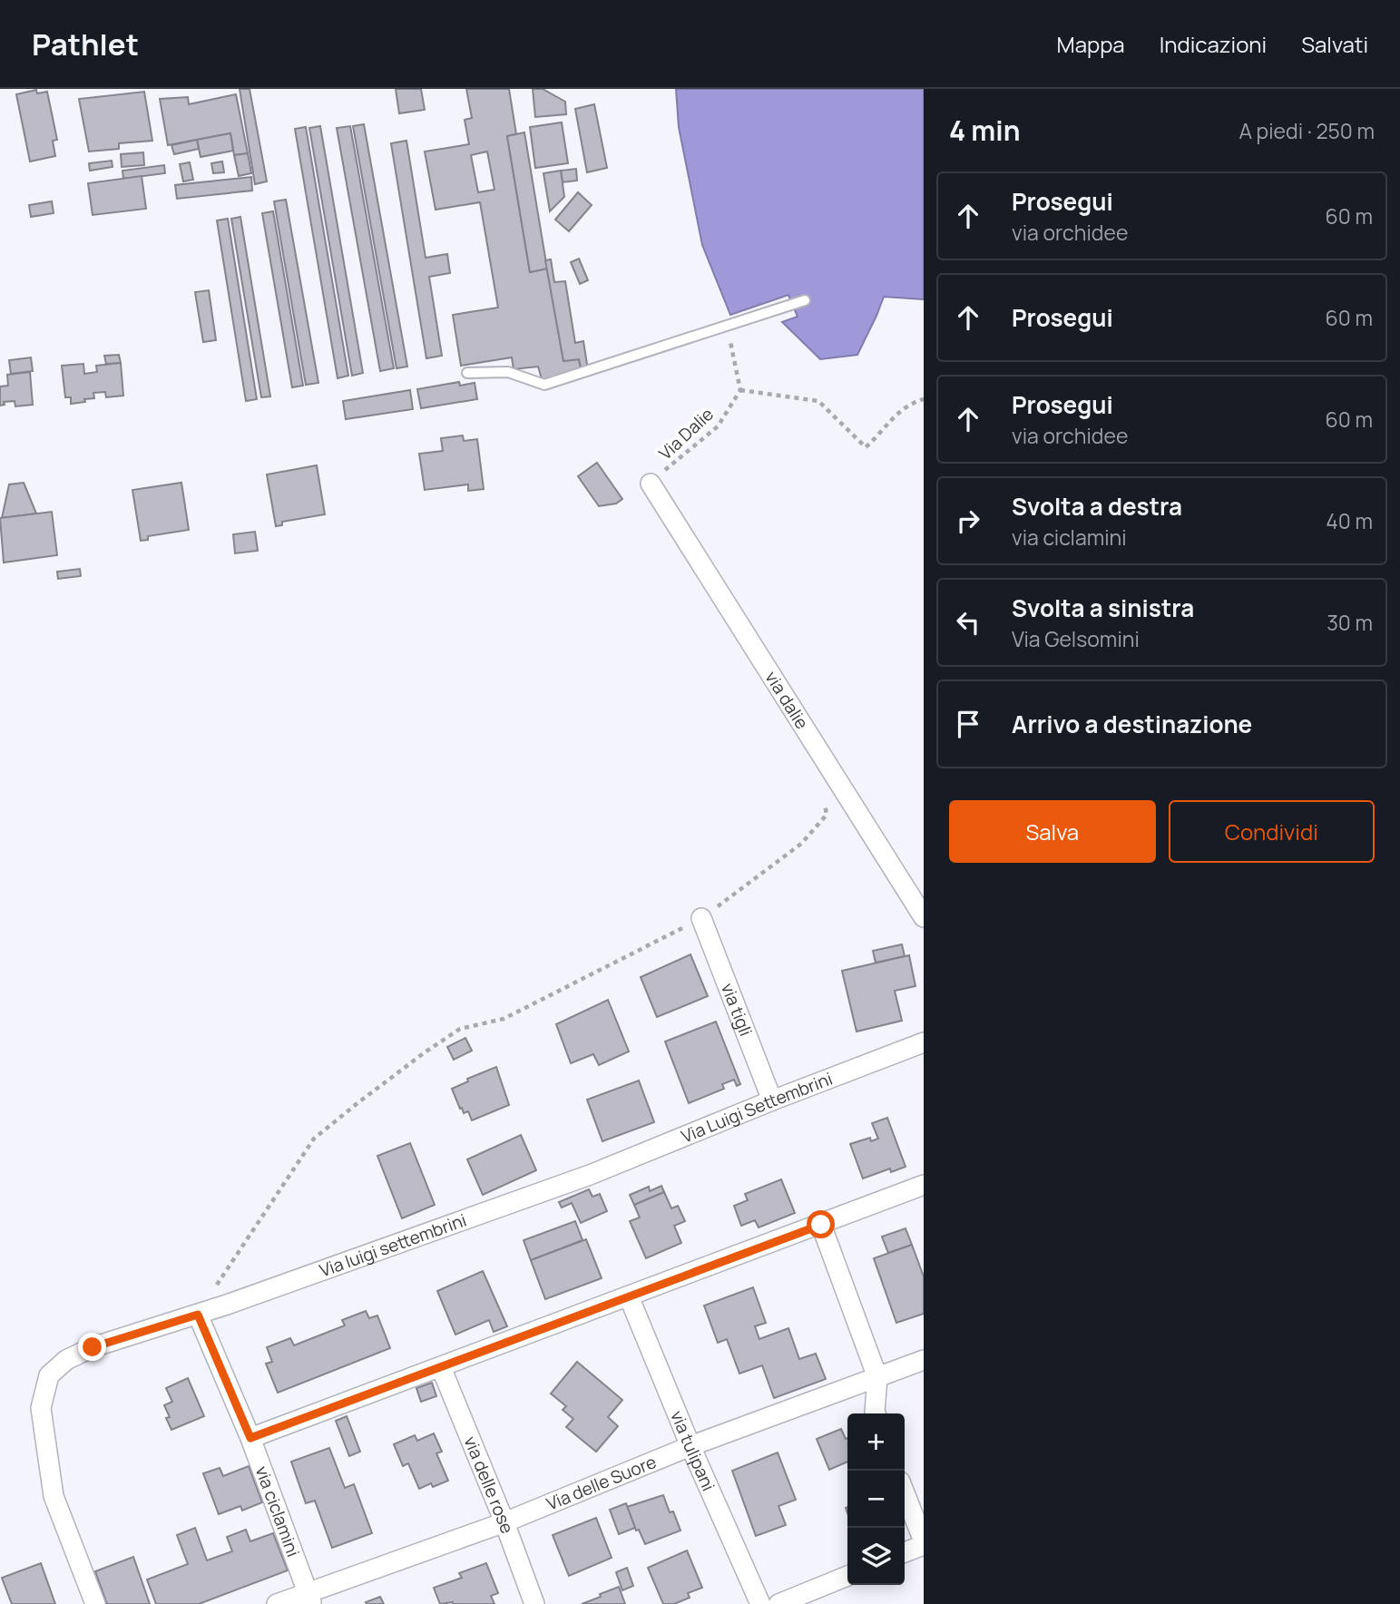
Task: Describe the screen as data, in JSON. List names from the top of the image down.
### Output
{
  "streets": {
    "street": [
      "via dalie",
      "via tigli",
      "Via Luigi Settembrini",
      "Via luigi settembrini",
      "via tulipani",
      "Via delle Suore",
      "via delle rose",
      "via ciclamini"
    ],
    "path": ["Via Dalie"]
  },
  "crossings": [
    ["Via Dalie", "via dalie"],
    ["via tigli", "Via Luigi Settembrini"],
    ["Via Luigi Settembrini", "Via luigi settembrini"],
    ["Via luigi settembrini", "via ciclamini"],
    ["via tulipani", "Via delle Suore"],
    ["Via delle Suore", "via delle rose"],
    ["Via delle Suore", "via ciclamini"]
  ],
  "page": {
    "header": "Pathlet",
    "nav": ["Mappa", "Indicazioni", "Salvati"],
    "heading": ["4 min", "A piedi · 250 m"],
    "list": [
      ["Prosegui", "via orchidee", "60 m"],
      ["Prosegui", "60 m"],
      ["Prosegui", "via orchidee", "60 m"],
      ["Svolta a destra", "via ciclamini", "40 m"],
      ["Svolta a sinistra", "Via Gelsomini", "30 m"],
      "Arrivo a destinazione"
    ],
    "buttons": ["Salva", "Condividi"],
    "map_buttons": ["+", "−"]
  }
}
